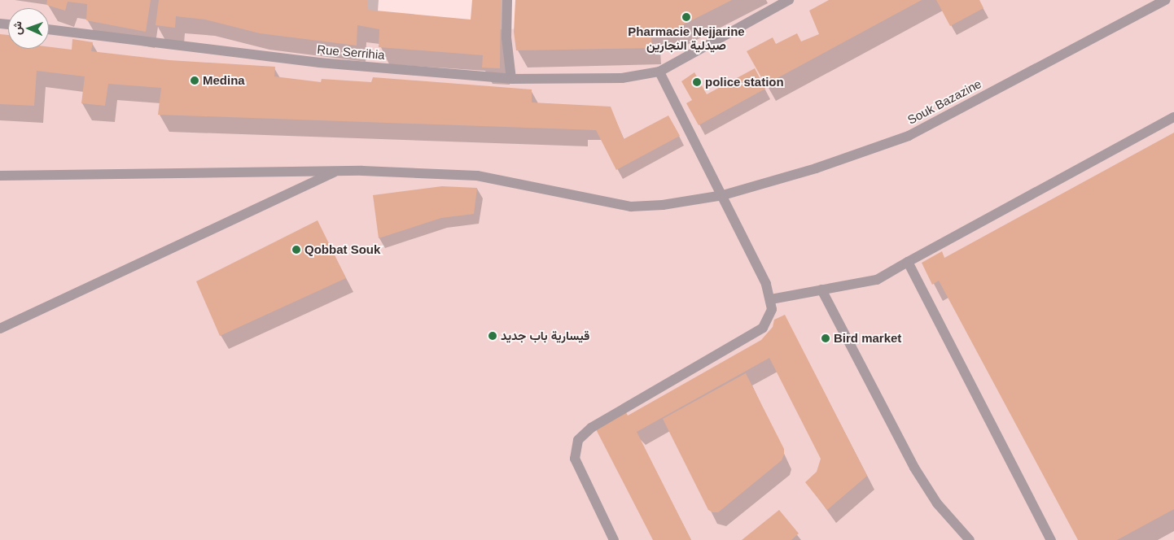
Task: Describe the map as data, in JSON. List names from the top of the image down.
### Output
{
  "streets": {
    "street": ["Rue Serrihia", "Souk Bazazine"]
  },
  "places": [
    "Pharmacie Nejjarine صيدلية النجارين",
    "Medina",
    "police station",
    "Qobbat Souk",
    "قيسارية باب جديد",
    "Bird market"
  ],
  "north": "left"
}
